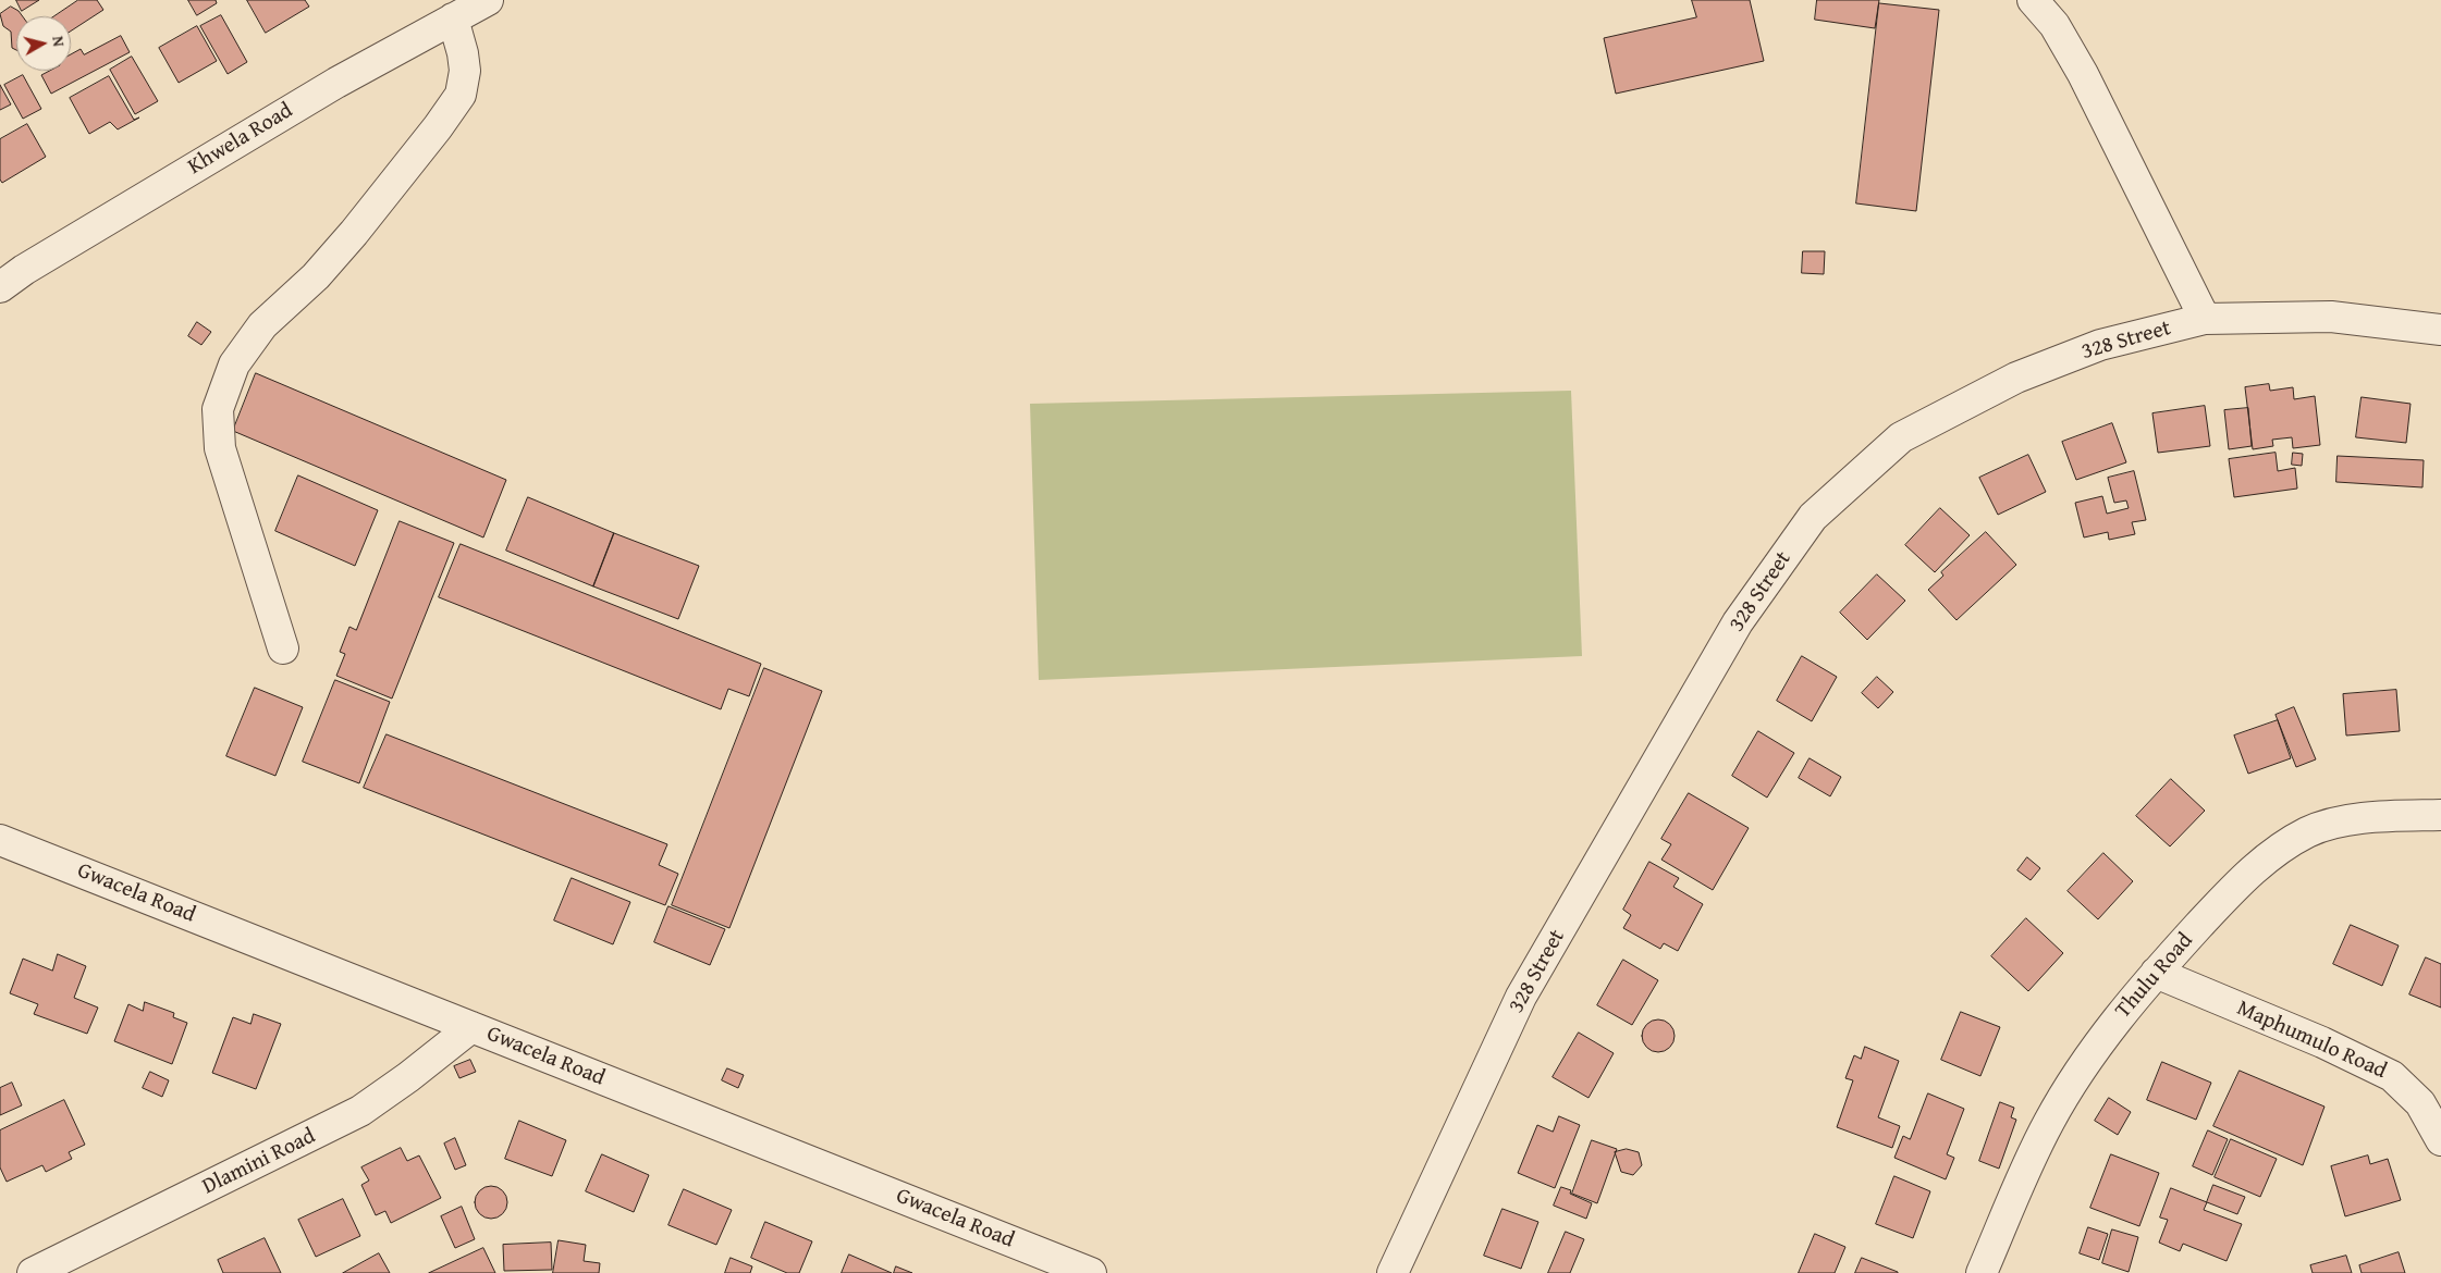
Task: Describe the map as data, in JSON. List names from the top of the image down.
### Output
{
  "streets": {
    "street": [
      "Khwela Road",
      "328 Street",
      "Gwacela Road",
      "Thulu Road",
      "Maphumulo Road",
      "Dlamini Road"
    ]
  },
  "crossings": [
    ["Gwacela Road", "Dlamini Road"],
    ["Thulu Road", "Maphumulo Road"]
  ],
  "north": "right"
}
